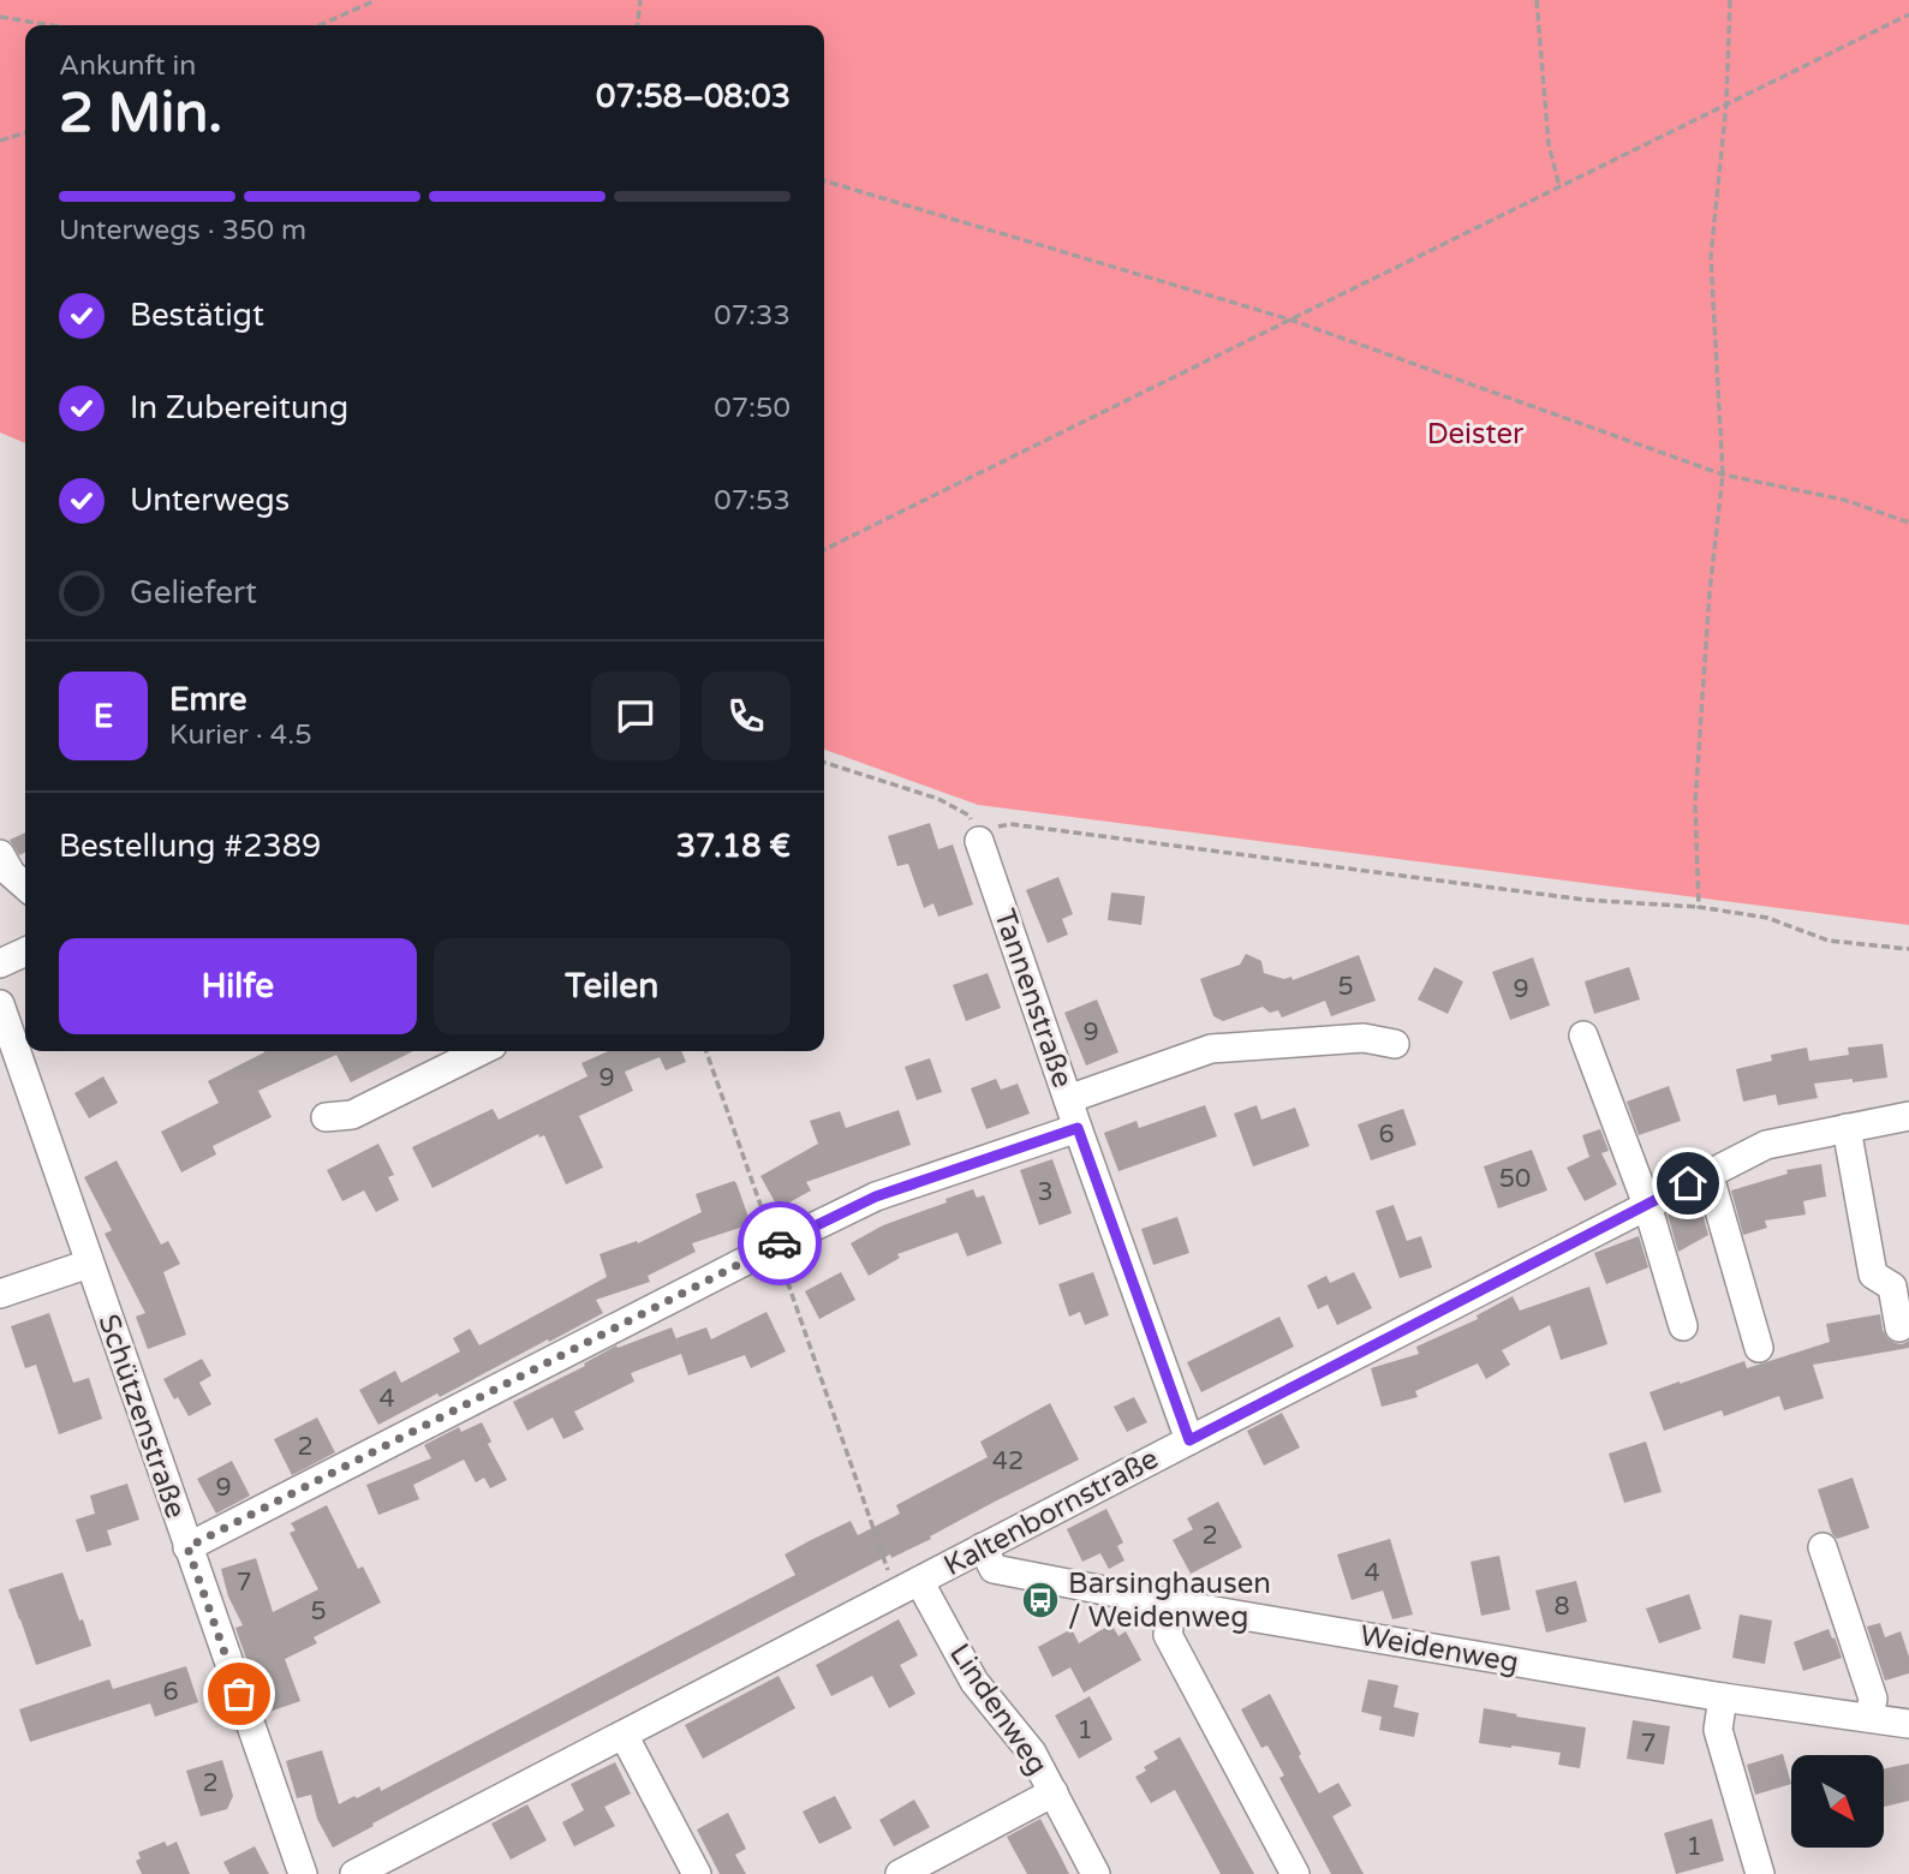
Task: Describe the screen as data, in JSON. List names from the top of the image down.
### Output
{
  "streets": {
    "street": [
      "Tannenstraße",
      "Schützenstraße",
      "Kaltenbornstraße",
      "Weidenweg",
      "Lindenweg"
    ]
  },
  "crossings": [
    ["Tannenstraße", "Kaltenbornstraße"],
    ["Kaltenbornstraße", "Weidenweg"],
    ["Kaltenbornstraße", "Lindenweg"]
  ],
  "parks": ["Deister"],
  "places": {
    "bus stop": ["Barsinghausen / Weidenweg"]
  },
  "house_numbers": [
    "5",
    "9",
    "9",
    "9",
    "6",
    "50",
    "3",
    "4",
    "2",
    "42",
    "9",
    "2",
    "4",
    "7",
    "8",
    "5",
    "6",
    "1",
    "7",
    "2",
    "1"
  ],
  "north": "bottom right",
  "page": {
    "heading": ["2 Min.", "Ankunft in", "07:58–08:03"],
    "panel": [
      "Emre",
      "Kurier · 4.5",
      "Bestellung #2389",
      "37.18 €"
    ],
    "bar": "Unterwegs · 350 m",
    "list": [
      ["Bestätigt", "07:33"],
      ["In Zubereitung", "07:50"],
      ["Unterwegs", "07:53"],
      "Geliefert"
    ],
    "round": "E",
    "buttons": ["Hilfe", "Teilen"]
  }
}
